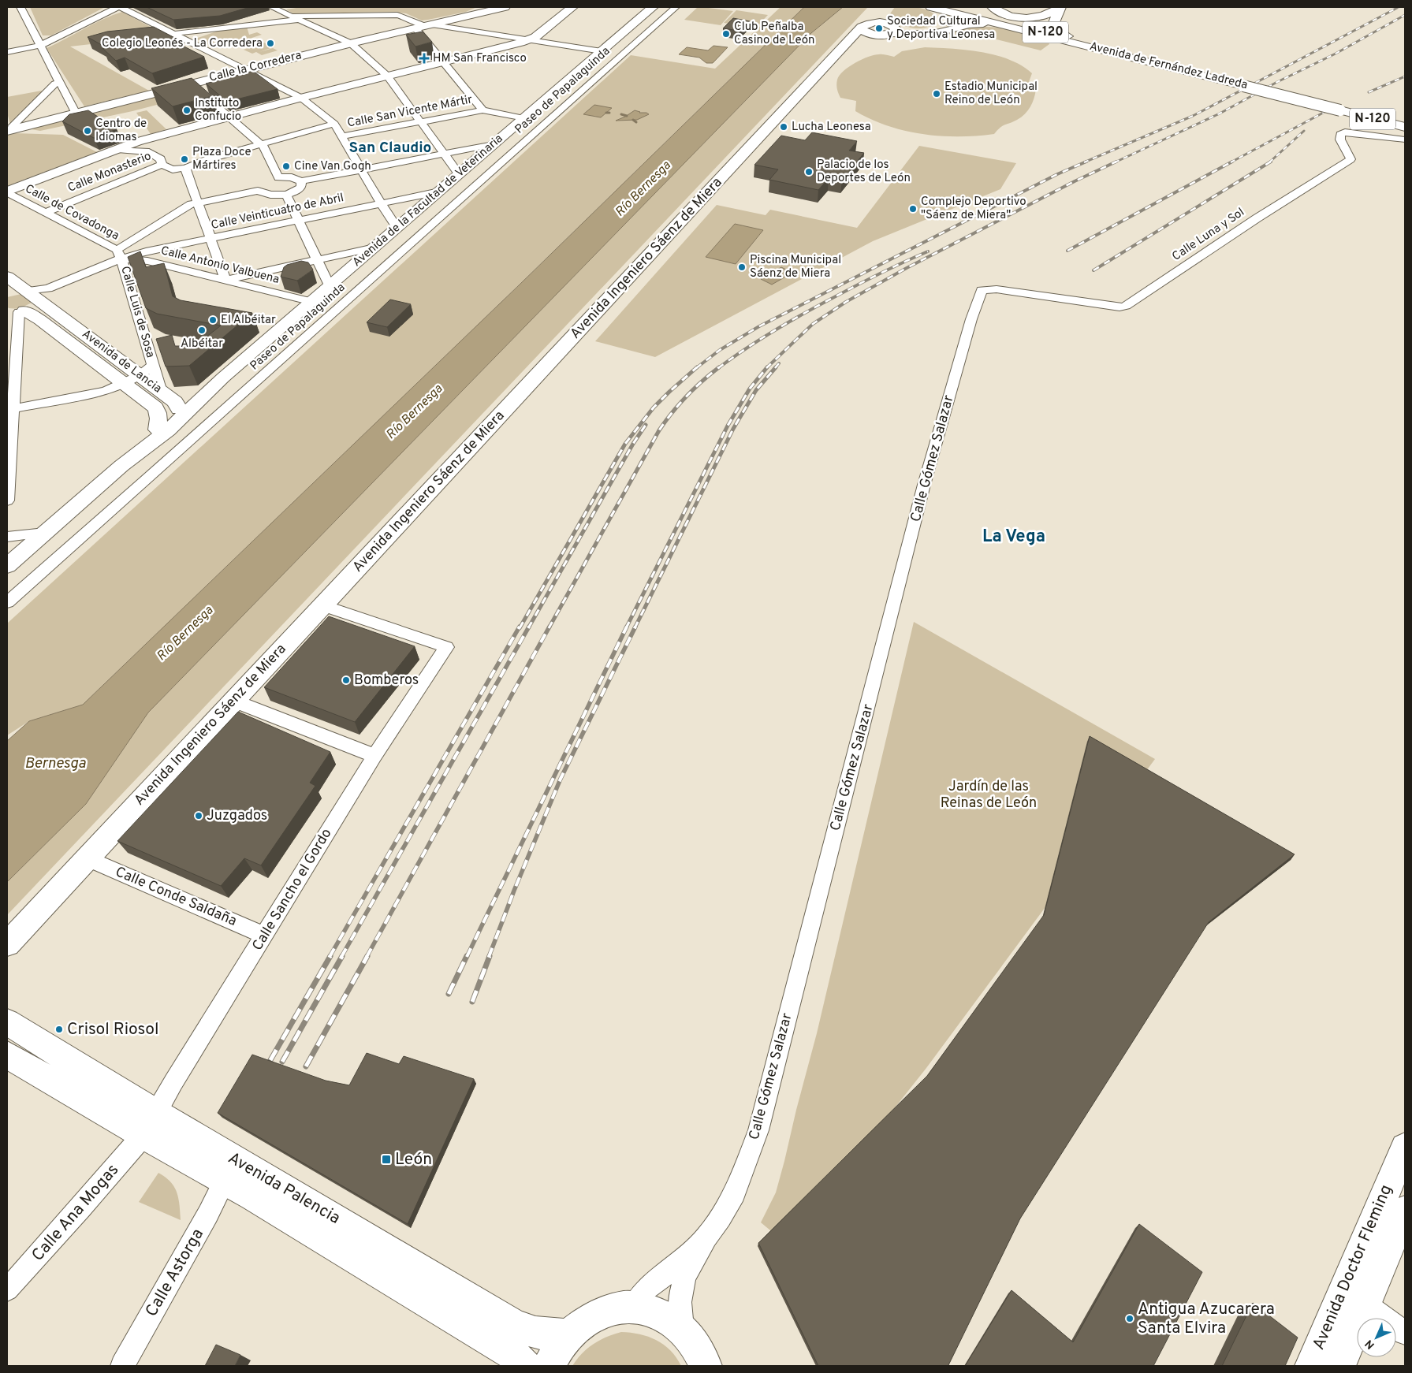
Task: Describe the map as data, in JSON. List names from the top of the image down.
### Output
{
  "streets": {
    "main road": [
      "N-120",
      "Avenida de Fernández Ladreda",
      "Calle la Corredera",
      "Avenida de la Facultad de Veterinaria",
      "Avenida Ingeniero Sáenz de Miera",
      "Avenida de Lancia",
      "Avenida Palencia",
      "Avenida Doctor Fleming"
    ],
    "street": [
      "Paseo de Papalaguinda",
      "Calle San Vicente Mártir",
      "Calle Monasterio",
      "Calle Veinticuatro de Abril",
      "Calle de Covadonga",
      "Calle Luna y Sol",
      "Calle Antonio Valbuena",
      "Calle Luis de Sosa",
      "Calle Gómez Salazar",
      "Calle Sancho el Gordo",
      "Calle Conde Saldaña",
      "Calle Ana Mogas",
      "Calle Astorga"
    ]
  },
  "crossings": [
    ["Calle Monasterio", "Calle de Covadonga"],
    ["Avenida de la Facultad de Veterinaria", "Calle Veinticuatro de Abril"],
    ["Avenida de la Facultad de Veterinaria", "Calle Antonio Valbuena"],
    ["Avenida de la Facultad de Veterinaria", "Avenida de Lancia"],
    ["Calle Veinticuatro de Abril", "Calle de Covadonga"],
    ["Calle Veinticuatro de Abril", "Calle Antonio Valbuena"],
    ["Calle Veinticuatro de Abril", "Calle Luis de Sosa"],
    ["Calle de Covadonga", "Calle Antonio Valbuena"],
    ["Calle de Covadonga", "Calle Luis de Sosa"],
    ["Calle Luna y Sol", "Calle Gómez Salazar"],
    ["Avenida Ingeniero Sáenz de Miera", "Calle Sancho el Gordo"],
    ["Avenida Ingeniero Sáenz de Miera", "Calle Conde Saldaña"],
    ["Calle Antonio Valbuena", "Calle Luis de Sosa"],
    ["Calle Luis de Sosa", "Avenida de Lancia"],
    ["Calle Sancho el Gordo", "Calle Conde Saldaña"],
    ["Calle Sancho el Gordo", "Calle Ana Mogas"],
    ["Avenida Palencia", "Calle Astorga"]
  ],
  "districts": ["San Claudio", "La Vega"],
  "water": ["Río Bernesga", "Bernesga"],
  "parks": ["Jardín de las Reinas de León"],
  "places": {
    "other": [
      "Sociedad Cultural y Deportiva Leonesa",
      "Club Peñalba Casino de León",
      "Colegio Leonés - La Corredera",
      "Estadio Municipal Reino de León",
      "Instituto Confucio",
      "Lucha Leonesa",
      "Centro de Idiomas",
      "Plaza Doce Mártires",
      "Cine Van Gogh",
      "Palacio de los Deportes de León",
      "Complejo Deportivo \"Sáenz de Miera\"",
      "Piscina Municipal Sáenz de Miera",
      "El Albéitar",
      "Albéitar",
      "Bomberos",
      "Juzgados",
      "Crisol Riosol",
      "Antigua Azucarera Santa Elvira"
    ],
    "health": ["HM San Francisco"],
    "transit": ["León"]
  },
  "north": "bottom left"
}
